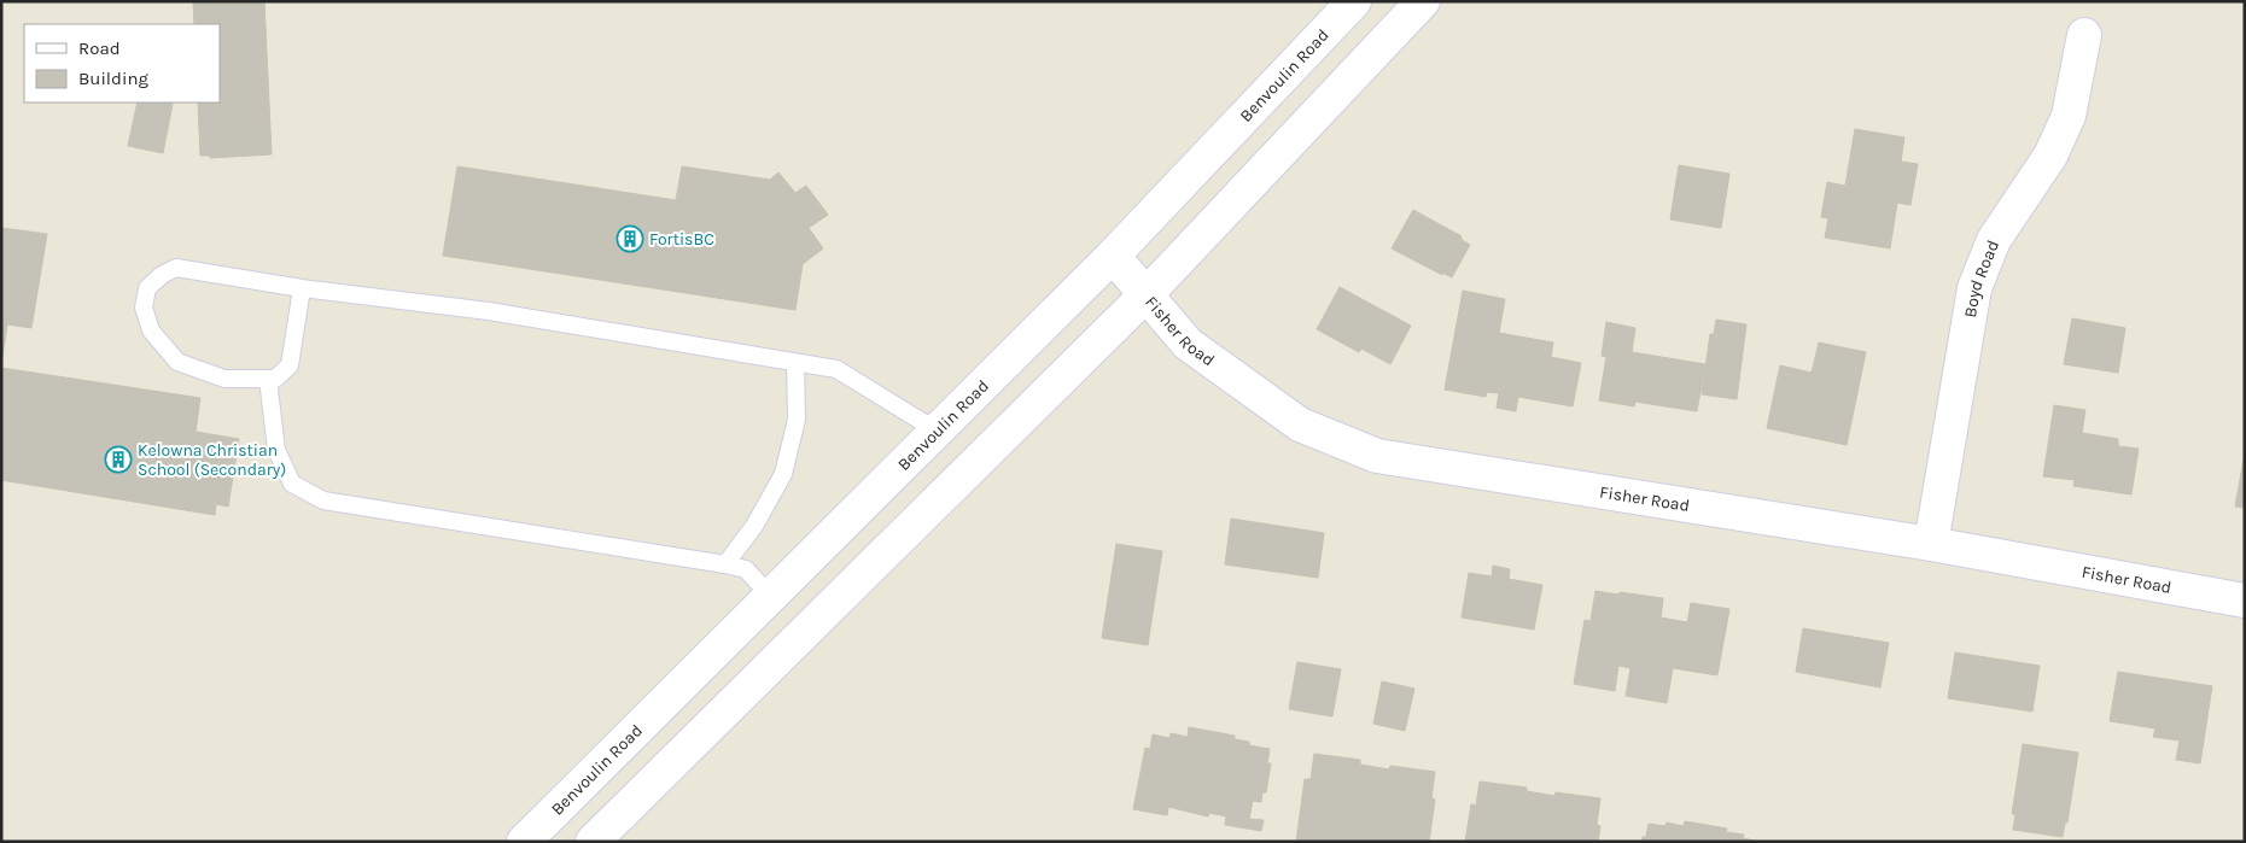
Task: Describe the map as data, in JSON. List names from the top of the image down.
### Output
{
  "streets": {
    "main road": ["Benvoulin Road", "Boyd Road", "Fisher Road"]
  },
  "crossings": [
    ["Benvoulin Road", "Fisher Road"],
    ["Boyd Road", "Fisher Road"]
  ],
  "places": {
    "building": ["FortisBC", "Kelowna Christian School (Secondary)"]
  },
  "legend": ["Road", "Building"]
}
